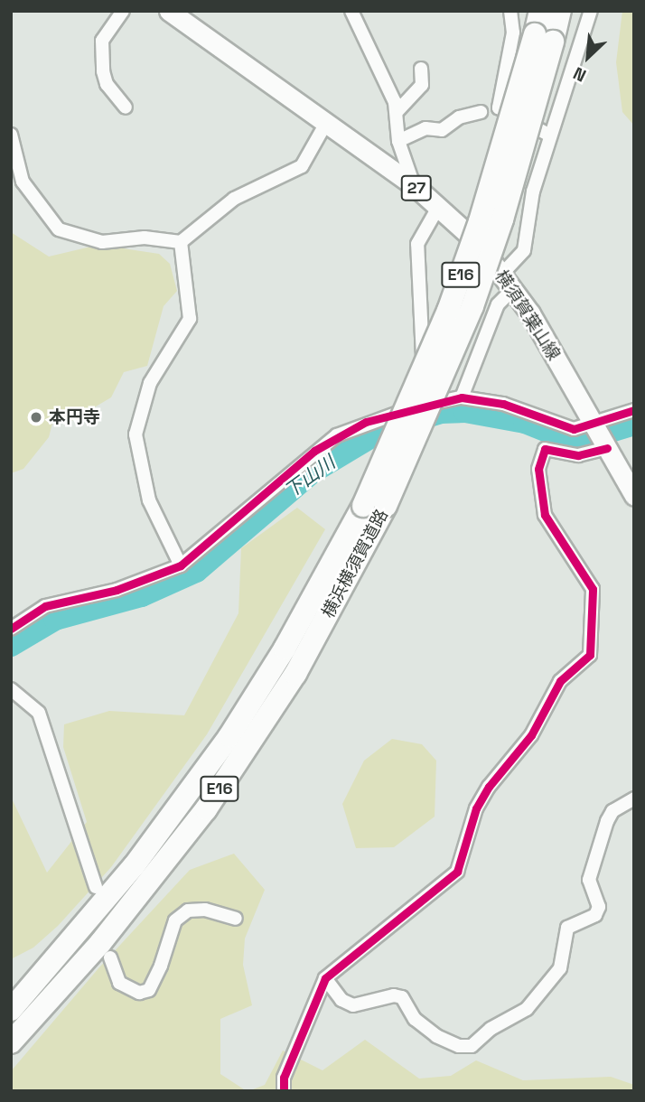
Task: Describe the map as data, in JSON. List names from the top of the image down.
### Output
{
  "streets": {
    "highway": ["E16", "横浜横須賀道路"],
    "main road": ["27", "横須賀葉山線"]
  },
  "water": ["下山川"],
  "places": ["本円寺"],
  "north": "bottom left"
}
